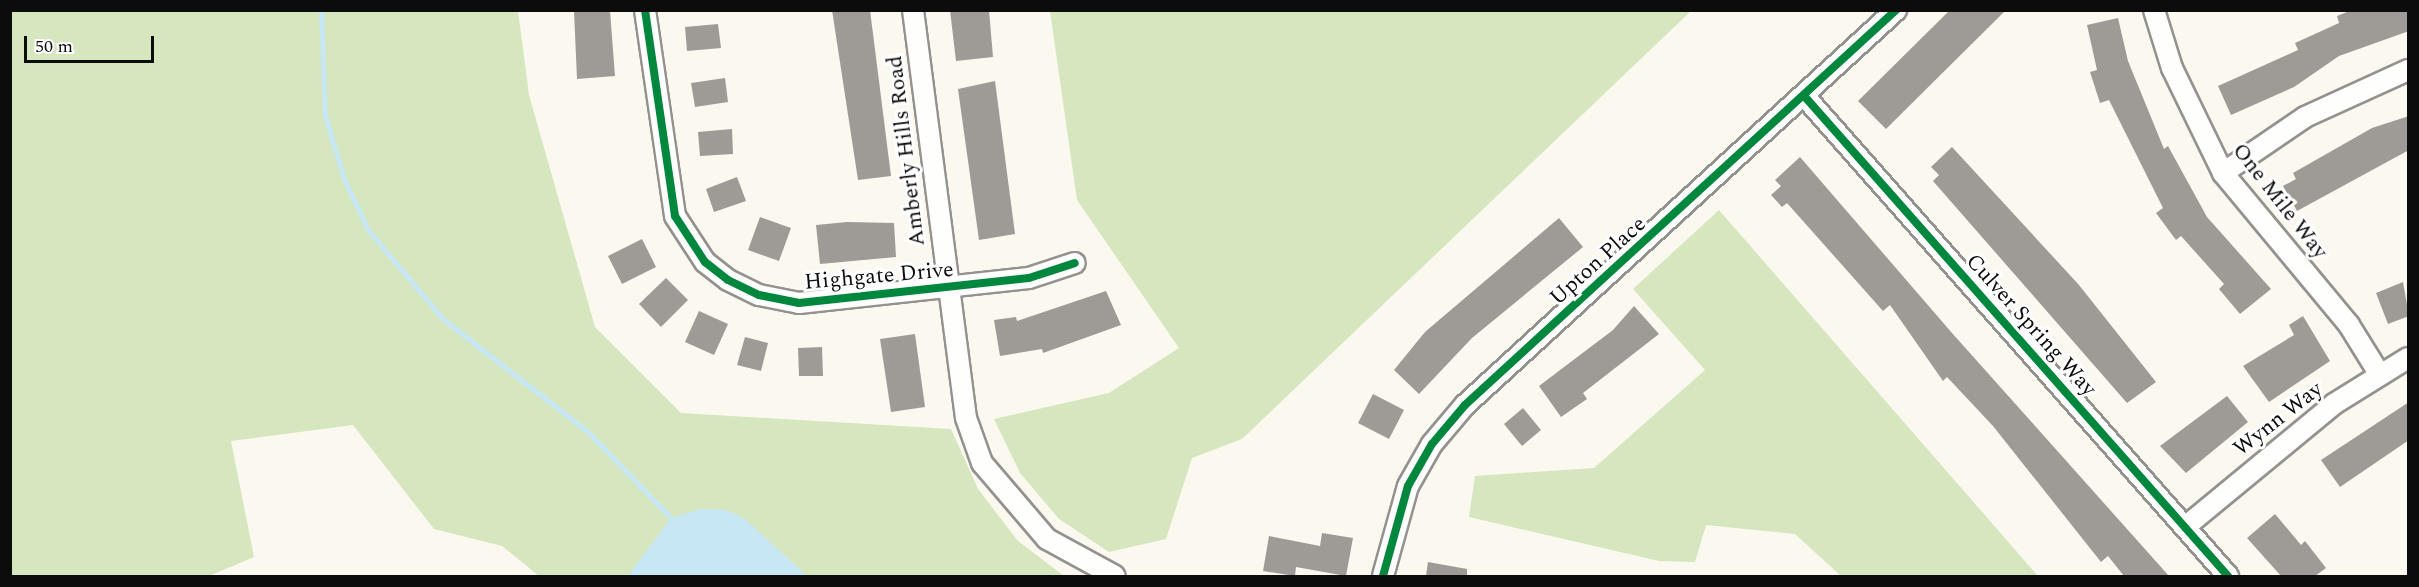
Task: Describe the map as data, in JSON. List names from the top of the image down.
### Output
{
  "streets": {
    "street": [
      "Amberly Hills Road",
      "One Mile Way",
      "Upton Place",
      "Highgate Drive",
      "Culver Spring Way",
      "Wynn Way"
    ]
  },
  "crossings": [
    ["Amberly Hills Road", "Highgate Drive"],
    ["One Mile Way", "Wynn Way"],
    ["Upton Place", "Culver Spring Way"],
    ["Culver Spring Way", "Wynn Way"]
  ],
  "scale_bar": "50 m"
}
